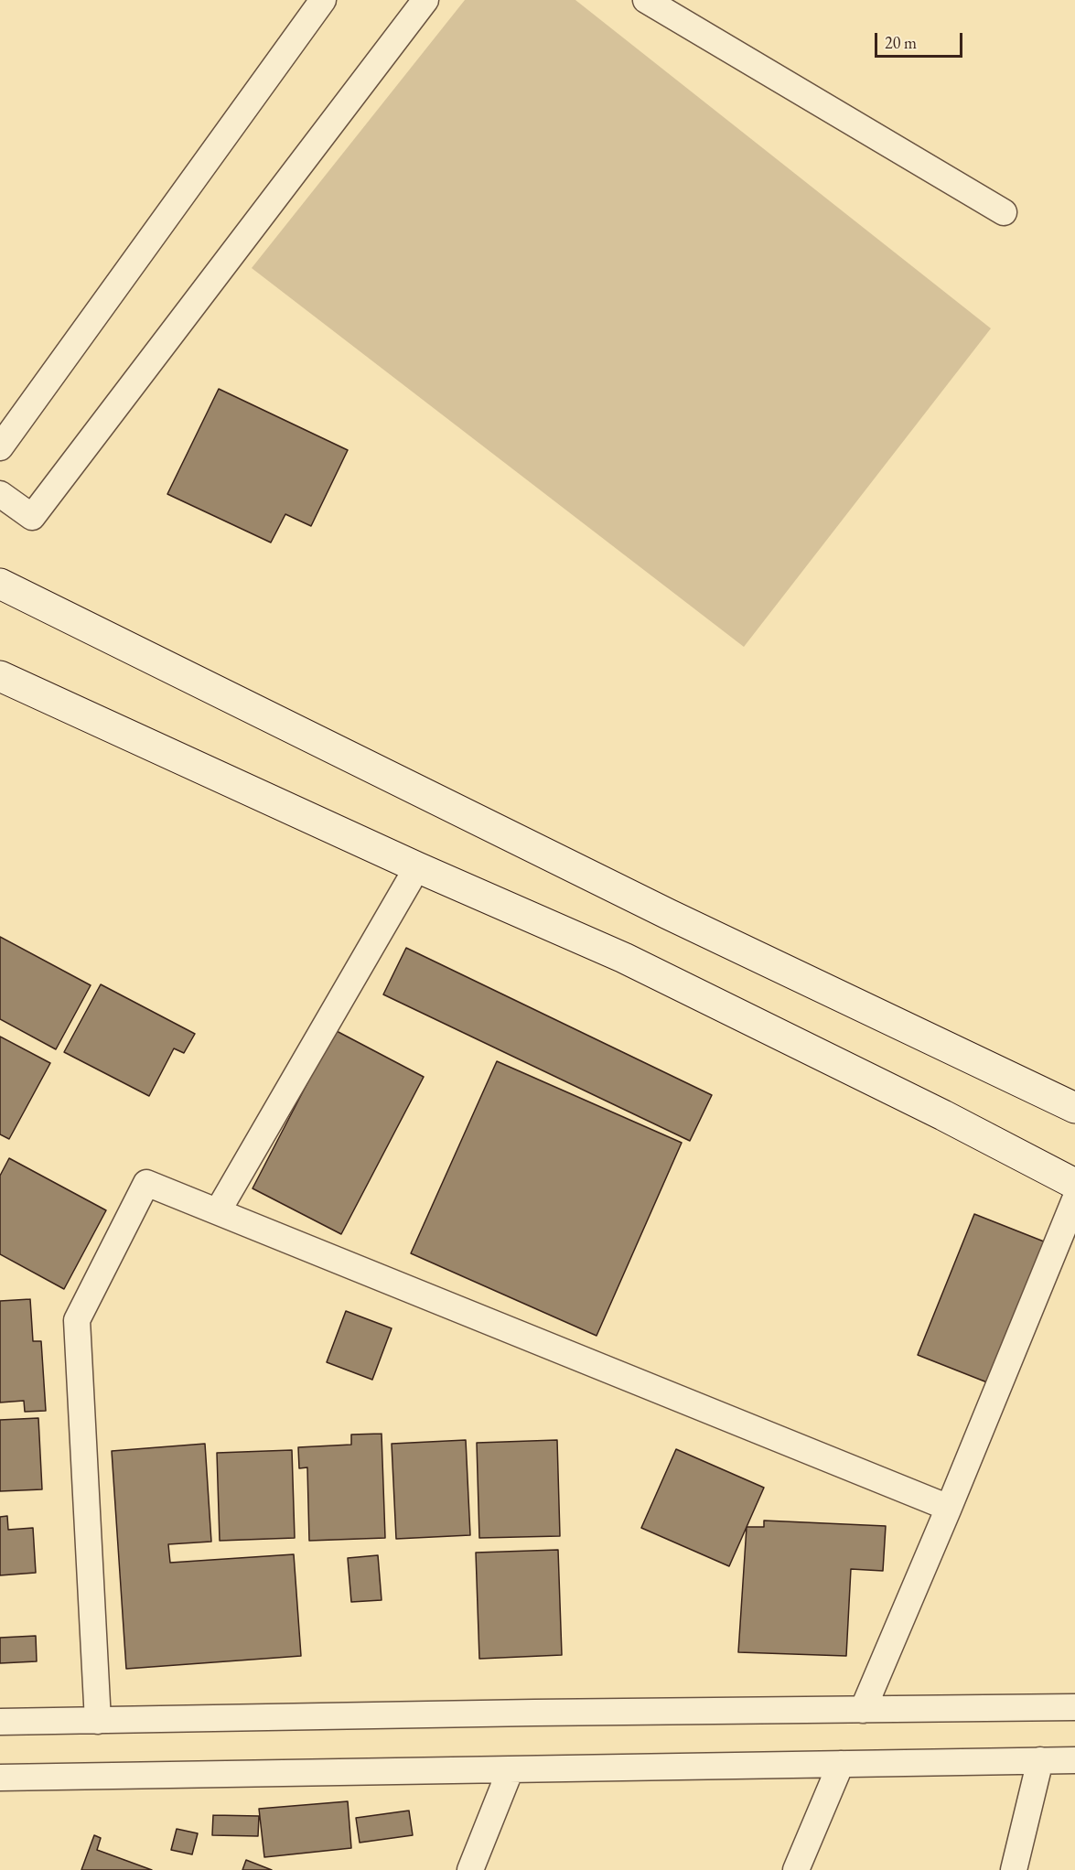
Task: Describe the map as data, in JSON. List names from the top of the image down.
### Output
{
  "scale_bar": "20 m"
}
